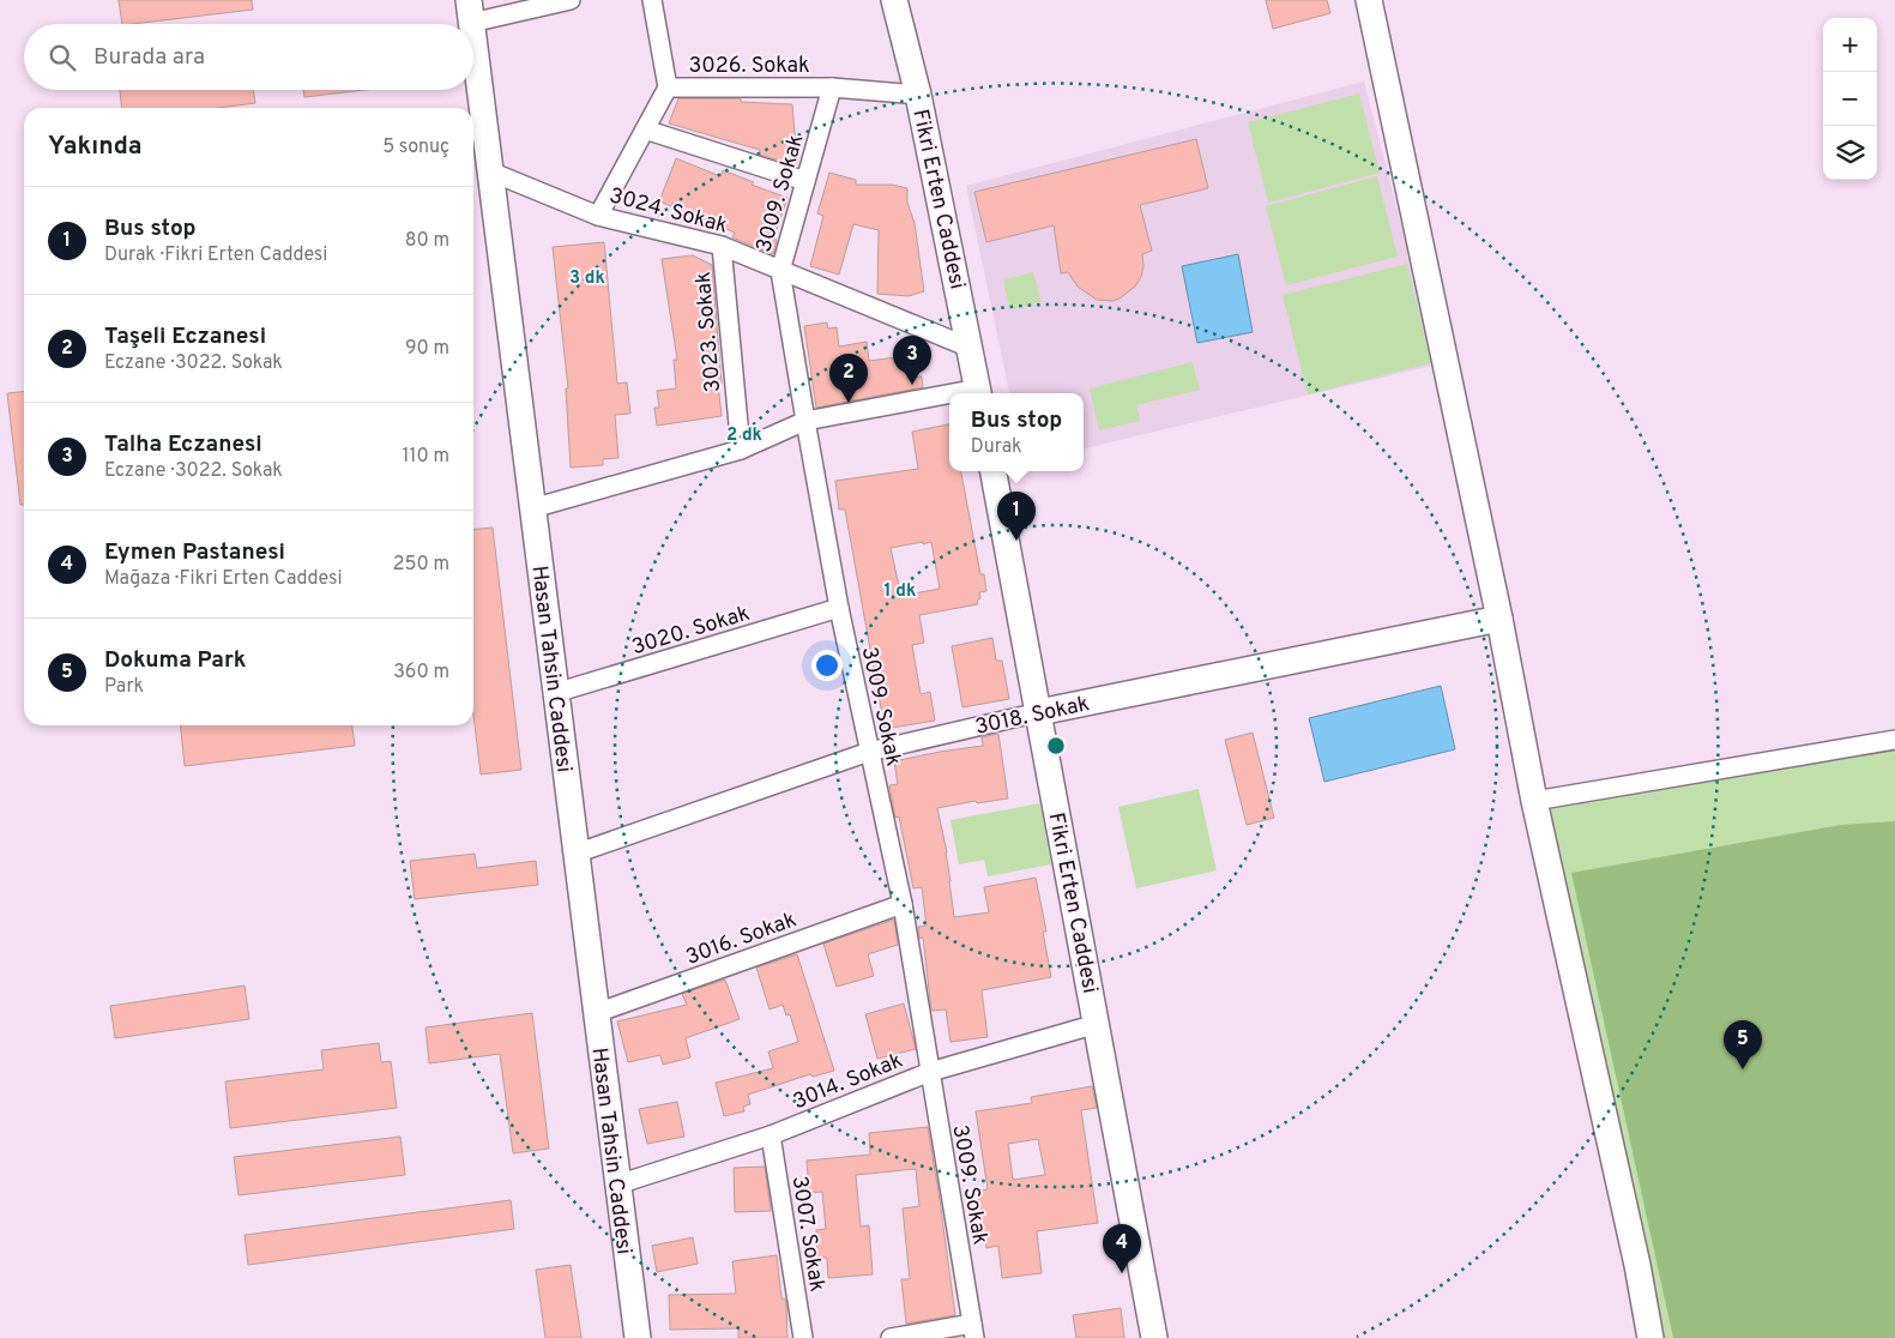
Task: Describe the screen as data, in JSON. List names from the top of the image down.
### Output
{
  "streets": {
    "street": [
      "3026. Sokak",
      "3009. Sokak",
      "Fikri Erten Caddesi",
      "3024. Sokak",
      "3023. Sokak",
      "3020. Sokak",
      "Hasan Tahsin Caddesi",
      "3018. Sokak",
      "3016. Sokak",
      "3014. Sokak",
      "3007. Sokak"
    ]
  },
  "crossings": [
    ["3026. Sokak", "3009. Sokak"],
    ["3026. Sokak", "Fikri Erten Caddesi"],
    ["3009. Sokak", "3024. Sokak"],
    ["3009. Sokak", "3020. Sokak"],
    ["3009. Sokak", "3018. Sokak"],
    ["3009. Sokak", "3016. Sokak"],
    ["3009. Sokak", "3014. Sokak"],
    ["Fikri Erten Caddesi", "3024. Sokak"],
    ["Fikri Erten Caddesi", "3018. Sokak"],
    ["Fikri Erten Caddesi", "3014. Sokak"],
    ["3024. Sokak", "3023. Sokak"],
    ["3024. Sokak", "Hasan Tahsin Caddesi"],
    ["3020. Sokak", "Hasan Tahsin Caddesi"],
    ["Hasan Tahsin Caddesi", "3018. Sokak"],
    ["Hasan Tahsin Caddesi", "3016. Sokak"],
    ["Hasan Tahsin Caddesi", "3014. Sokak"],
    ["3014. Sokak", "3007. Sokak"]
  ],
  "page": {
    "map_buttons": ["+", "−"],
    "search": "Burada ara",
    "heading": ["Yakında", "5 sonuç"],
    "list": [
      {
        "mark": "1",
        "name": "Bus stop",
        "note": "Durak · Fikri Erten Caddesi",
        "value": "80 m"
      },
      {
        "mark": "2",
        "name": "Taşeli Eczanesi",
        "note": "Eczane · 3022. Sokak",
        "value": "90 m"
      },
      {
        "mark": "3",
        "name": "Talha Eczanesi",
        "note": "Eczane · 3022. Sokak",
        "value": "110 m"
      },
      {
        "mark": "4",
        "name": "Eymen Pastanesi",
        "note": "Mağaza · Fikri Erten Caddesi",
        "value": "250 m"
      },
      {
        "mark": "5",
        "name": "Dokuma Park",
        "note": "Park",
        "value": "360 m"
      }
    ],
    "pins": [
      "3",
      "2",
      "1",
      "5",
      "4"
    ],
    "popup": ["Bus stop", "Durak"]
  },
  "rings": ["3 dk", "2 dk", "1 dk"]
}
